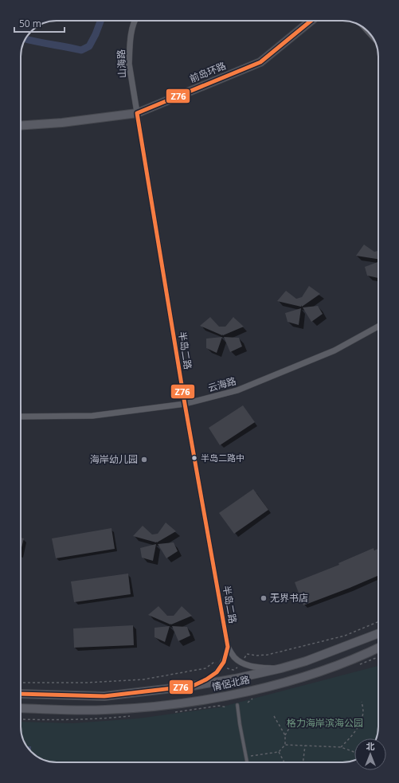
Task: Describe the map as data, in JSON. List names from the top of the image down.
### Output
{
  "streets": {
    "main road": ["前岛环路", "情侶北路"],
    "street": ["山海路", "半岛二路", "云海路"]
  },
  "crossings": [
    ["山海路", "前岛环路"],
    ["山海路", "半岛二路"],
    ["前岛环路", "半岛二路"],
    ["半岛二路", "云海路"]
  ],
  "parks": ["格力海岸滨海公园"],
  "places": ["半岛二路中", "海岸幼儿园", "无界书店"],
  "lines": ["transit line Z76"],
  "scale_bar": "50 m",
  "north": "top"
}
